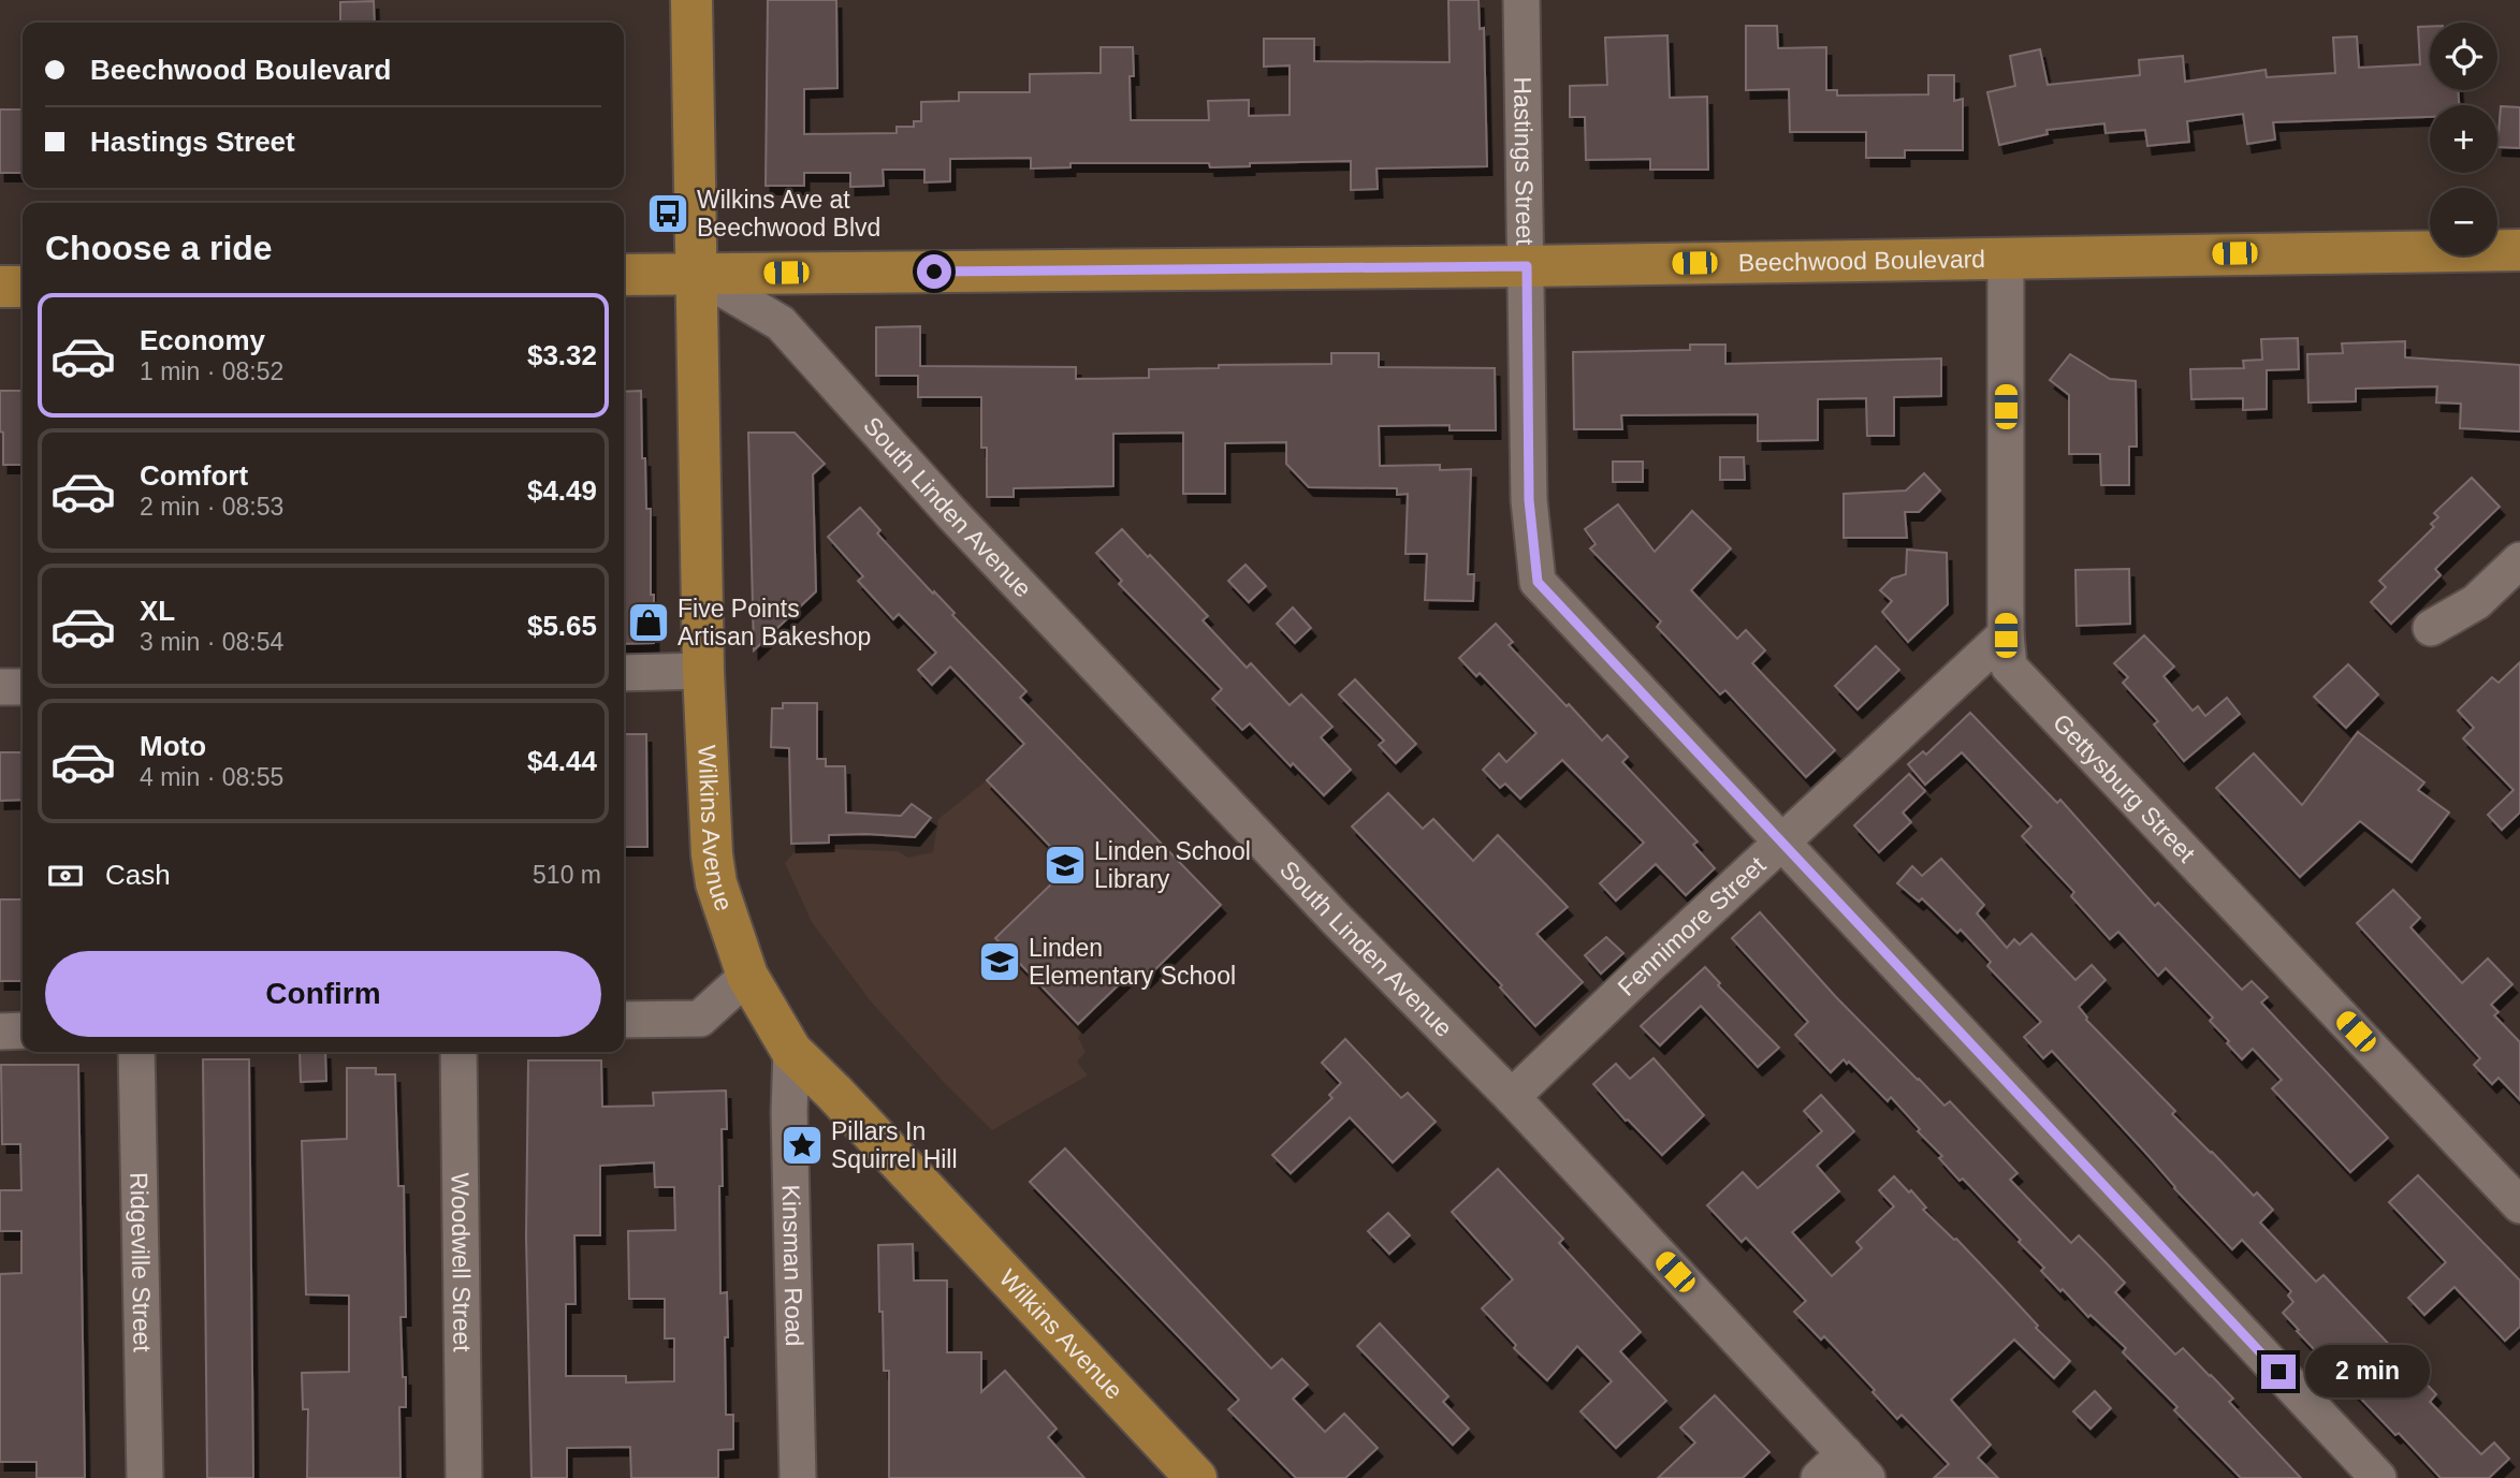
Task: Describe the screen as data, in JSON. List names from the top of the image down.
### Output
{
  "streets": {
    "main road": ["Beechwood Boulevard", "Wilkins Avenue"],
    "street": [
      "Hastings Street",
      "South Linden Avenue",
      "Gettysburg Street",
      "Fennimore Street",
      "Ridgeville Street",
      "Woodwell Street",
      "Kinsman Road"
    ]
  },
  "crossings": [
    ["Hastings Street", "Beechwood Boulevard"],
    ["Hastings Street", "Fennimore Street"],
    ["Beechwood Boulevard", "South Linden Avenue"],
    ["Beechwood Boulevard", "Gettysburg Street"],
    ["Beechwood Boulevard", "Wilkins Avenue"],
    ["South Linden Avenue", "Wilkins Avenue"],
    ["South Linden Avenue", "Fennimore Street"],
    ["Gettysburg Street", "Fennimore Street"],
    ["Wilkins Avenue", "Kinsman Road"]
  ],
  "places": {
    "bus stop": ["Wilkins Ave at Beechwood Blvd"],
    "shop": ["Five Points Artisan Bakeshop"],
    "school or university": ["Linden School Library", "Linden Elementary School"],
    "place": ["Pillars In Squirrel Hill"]
  },
  "page": {
    "map_buttons": ["+", "−"],
    "banner": ["Beechwood Boulevard", "Hastings Street"],
    "heading": "Choose a ride",
    "list": [
      {
        "name": "Economy",
        "note": "1 min · 08:52",
        "value": "$3.32"
      },
      {
        "name": "Comfort",
        "note": "2 min · 08:53",
        "value": "$4.49"
      },
      {
        "name": "XL",
        "note": "3 min · 08:54",
        "value": "$5.65"
      },
      {
        "name": "Moto",
        "note": "4 min · 08:55",
        "value": "$4.44"
      }
    ],
    "pay": ["Cash", "510 m"],
    "buttons": "Confirm",
    "bubble": "2 min"
  }
}
